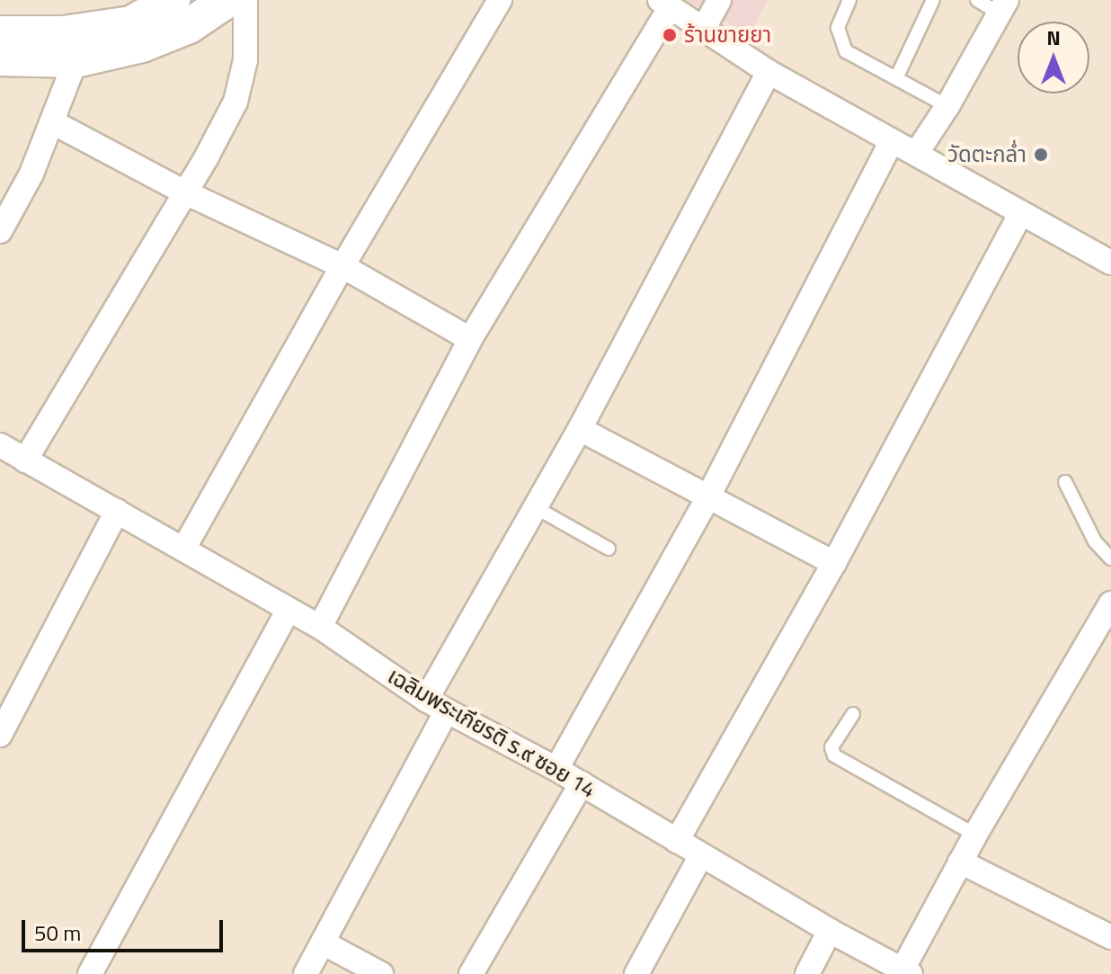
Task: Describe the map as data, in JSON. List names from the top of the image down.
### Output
{
  "streets": {
    "street": ["เฉลิมพระเกียรติ ร.๙ ซอย 14"]
  },
  "places": ["ร้านขายยา", "วัดตะกล่ำ"],
  "scale_bar": "50 m",
  "north": "top"
}
